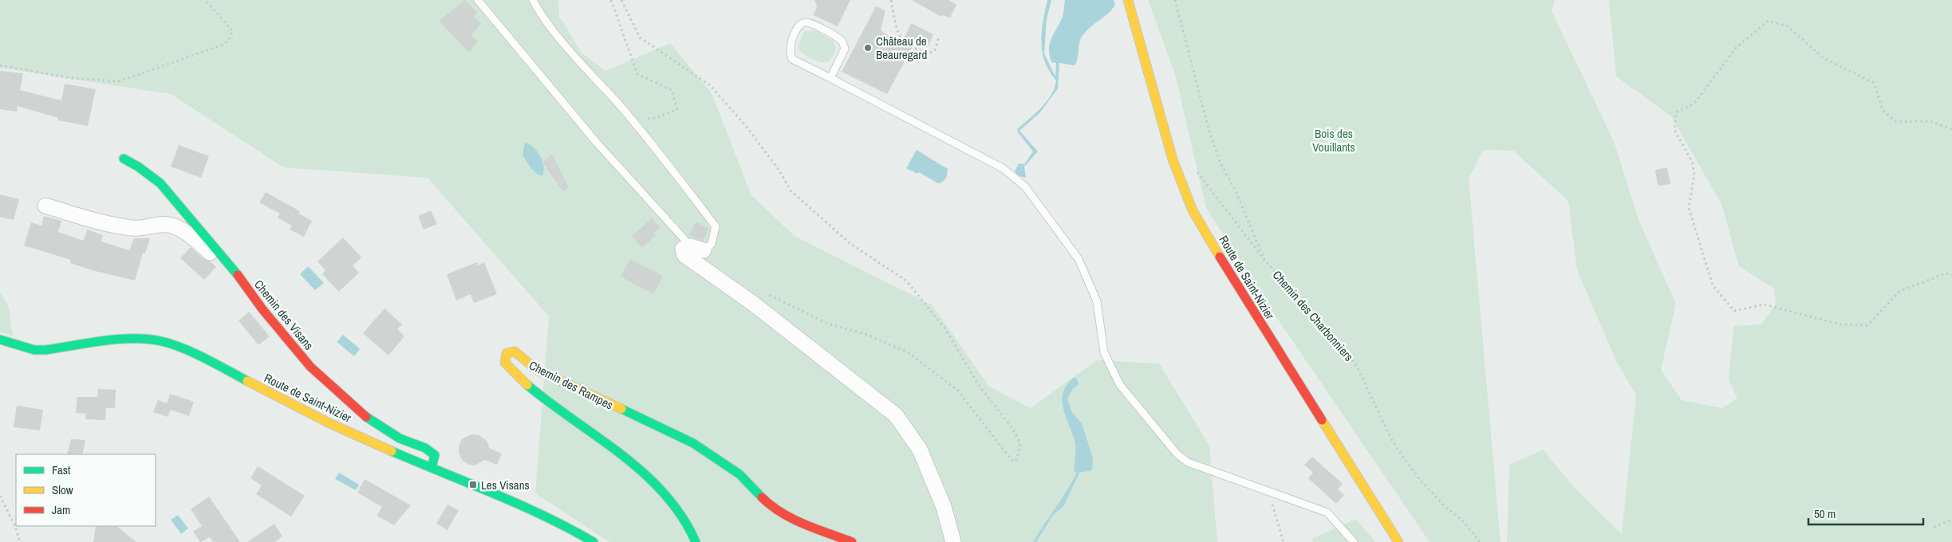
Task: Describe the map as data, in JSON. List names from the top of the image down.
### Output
{
  "streets": {
    "main road": ["Route de Saint-Nizier", "Chemin des Visans", "Chemin des Rampes"],
    "path": ["Chemin des Charbonniers"]
  },
  "crossings": [
    ["Route de Saint-Nizier", "Chemin des Visans"],
    ["Route de Saint-Nizier", "Chemin des Charbonniers"]
  ],
  "parks": ["Bois des Vouillants"],
  "places": {
    "other": ["Château de Beauregard"],
    "transit": ["Les Visans"]
  },
  "legend": ["Fast", "Slow", "Jam"],
  "scale_bar": "50 m"
}
